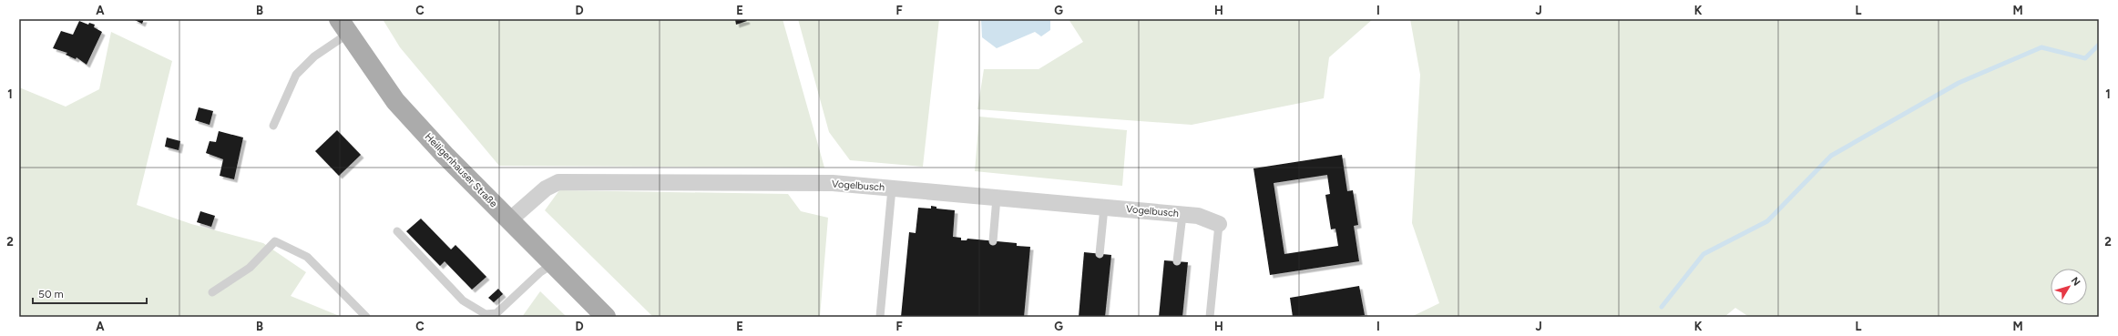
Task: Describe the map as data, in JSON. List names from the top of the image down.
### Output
{
  "streets": {
    "main road": ["Heiligenhauser Straße"],
    "street": ["Vogelbusch"]
  },
  "crossings": [
    ["Heiligenhauser Straße", "Vogelbusch"]
  ],
  "scale_bar": "50 m",
  "north": "top right",
  "grid": {
    "columns": [
      "A",
      "B",
      "C",
      "D",
      "E",
      "F",
      "G",
      "H",
      "I",
      "J",
      "K",
      "L",
      "M"
    ],
    "rows": ["1", "2"]
  }
}
